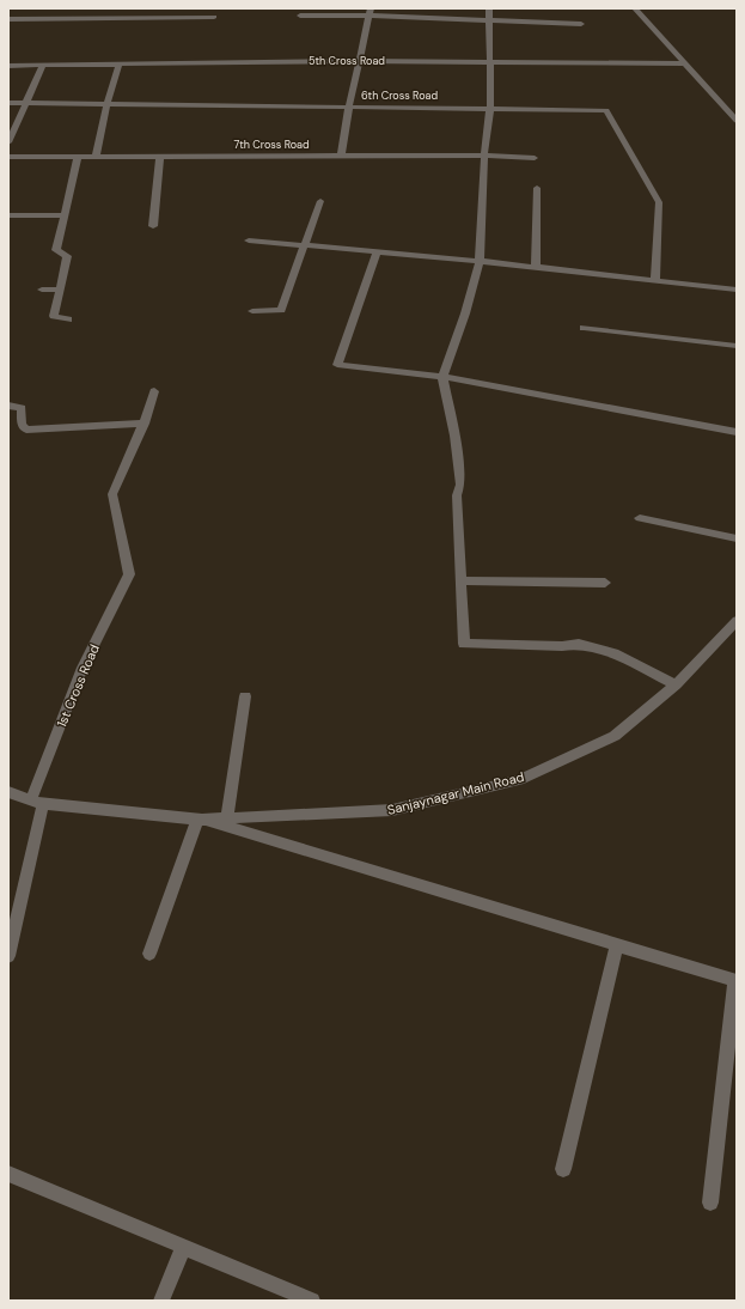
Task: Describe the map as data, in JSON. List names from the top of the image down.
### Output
{
  "streets": {
    "street": [
      "5th Cross Road",
      "6th Cross Road",
      "7th Cross Road",
      "1st Cross Road",
      "Sanjaynagar Main Road"
    ]
  },
  "crossings": [
    ["1st Cross Road", "Sanjaynagar Main Road"]
  ]
}
